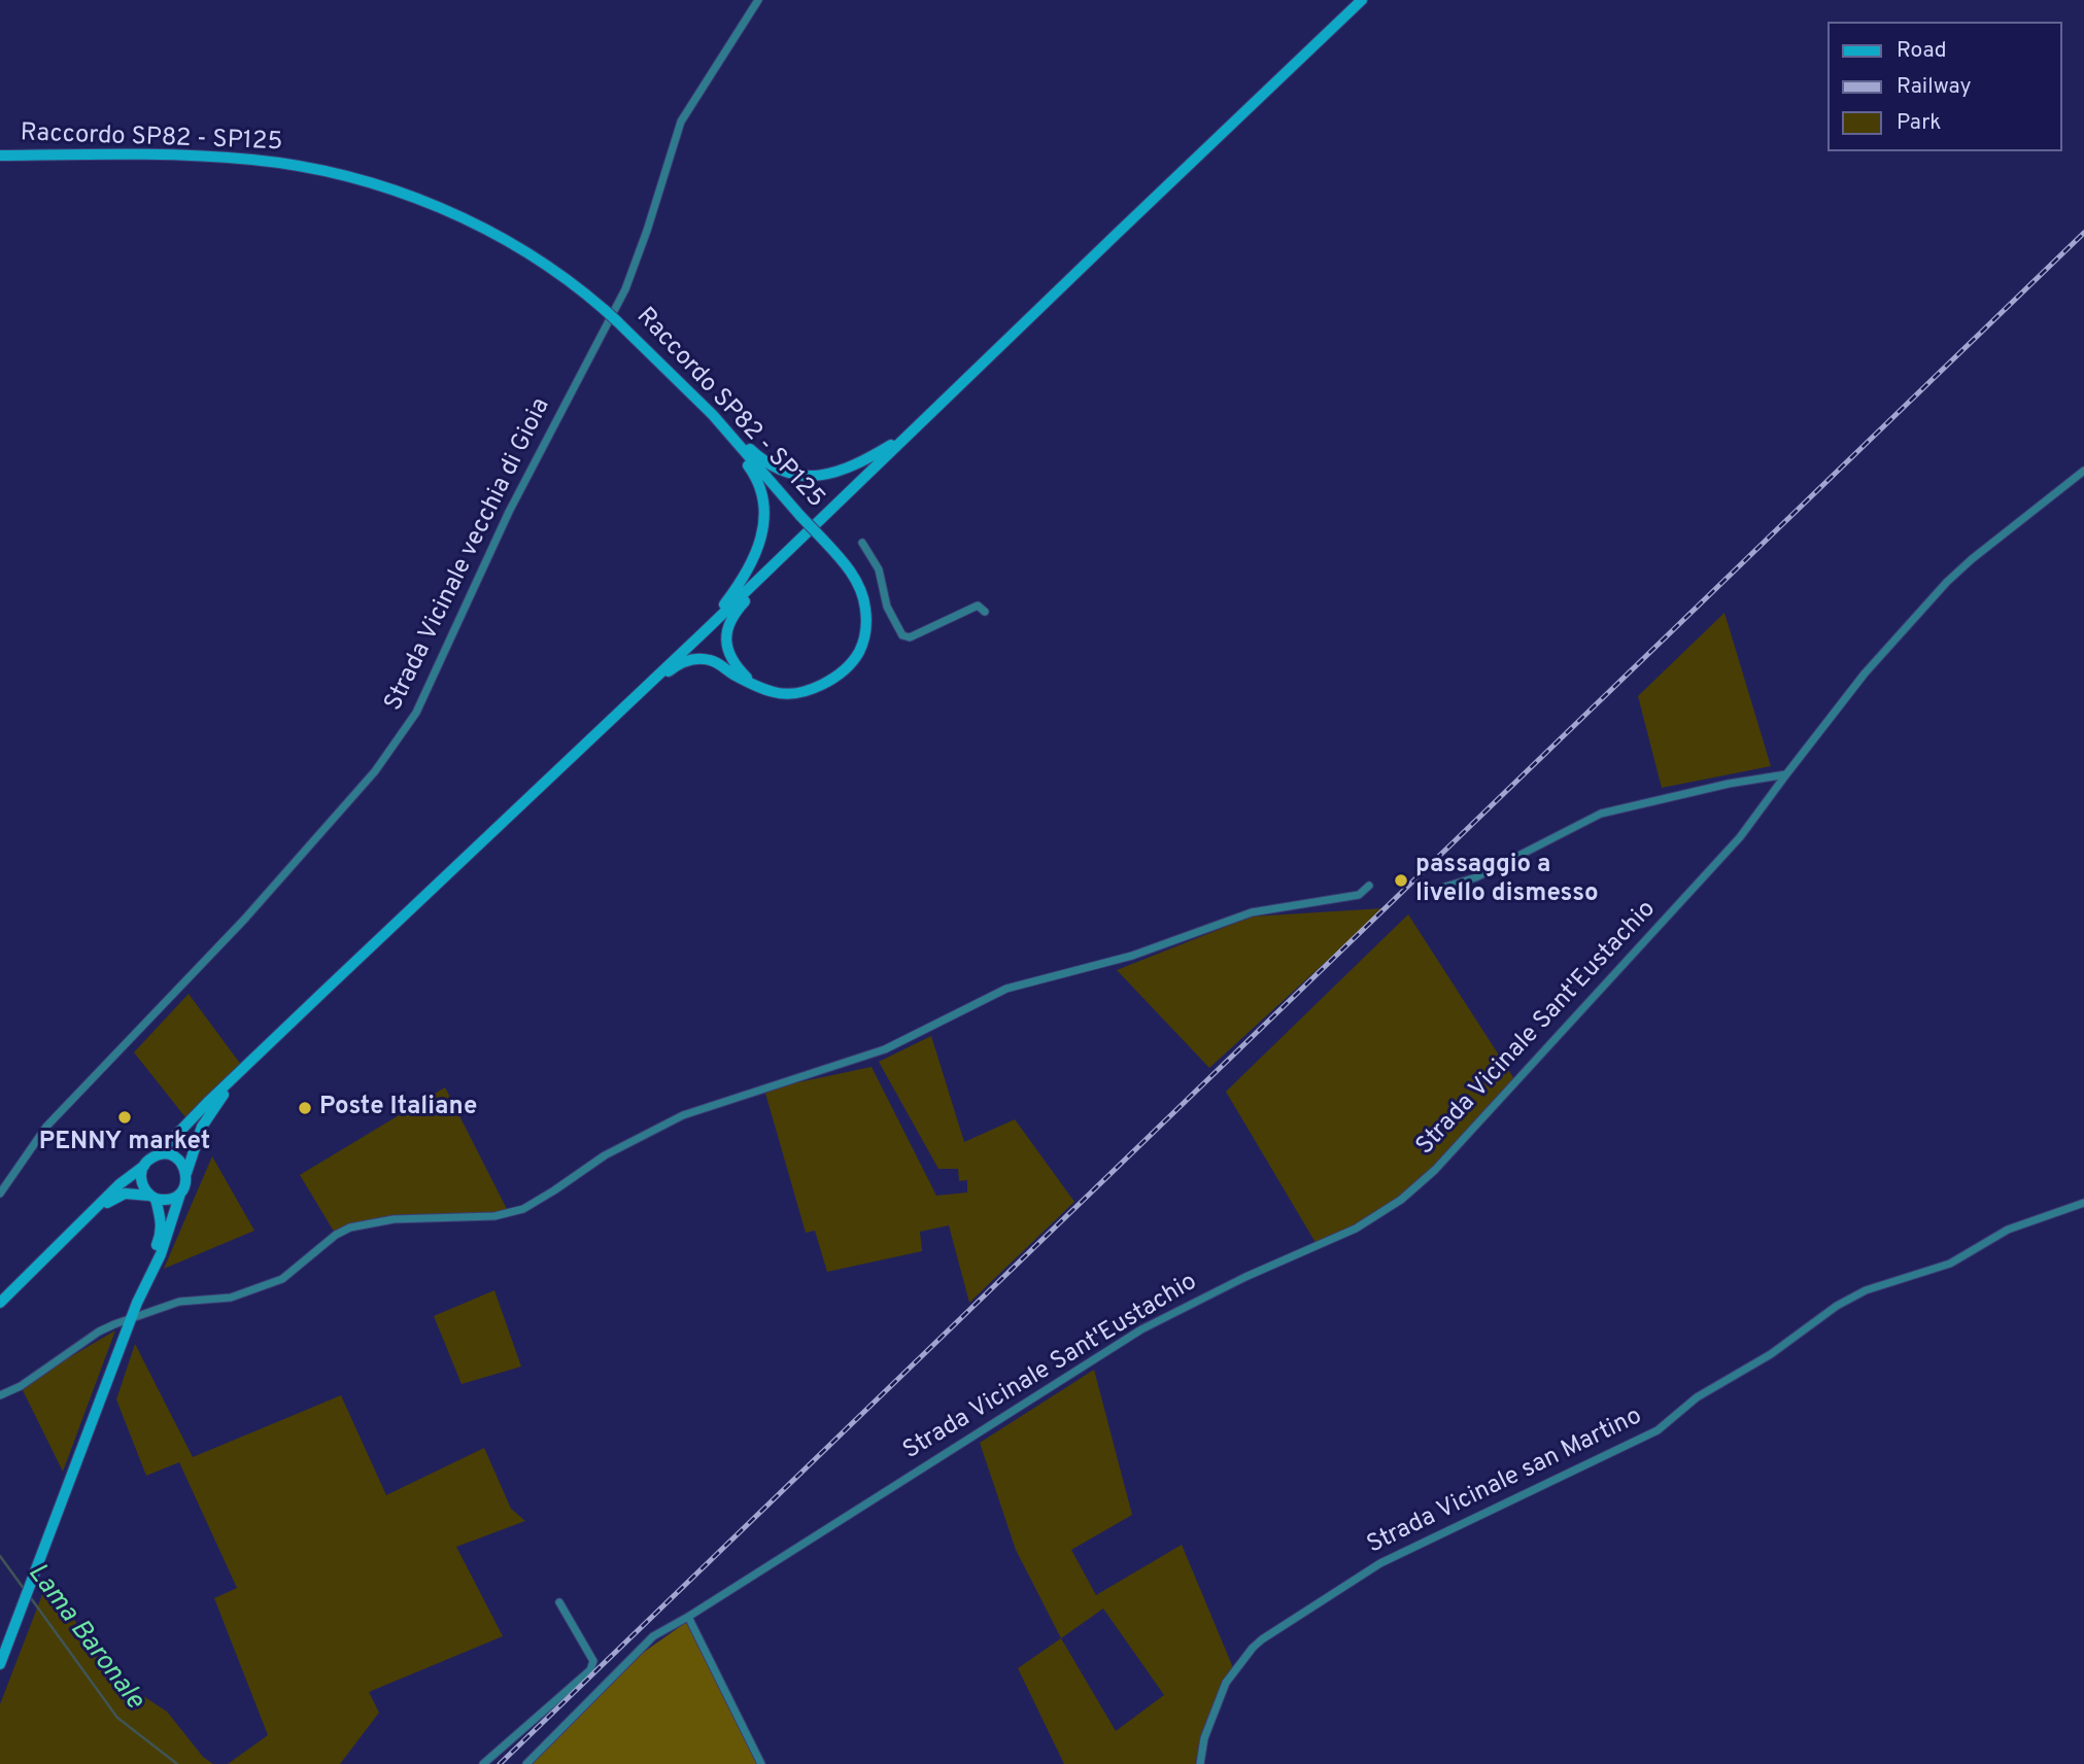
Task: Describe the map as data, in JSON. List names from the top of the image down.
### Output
{
  "streets": {
    "main road": ["Raccordo SP82 - SP125"],
    "street": ["Strada Vicinale vecchia di Gioia", "Strada Vicinale Sant'Eustachio", "Strada Vicinale san Martino"]
  },
  "water": ["Lama Baronale"],
  "places": ["passaggio a livello dismesso", "Poste Italiane", "PENNY market"],
  "legend": ["Road", "Railway", "Park"]
}
